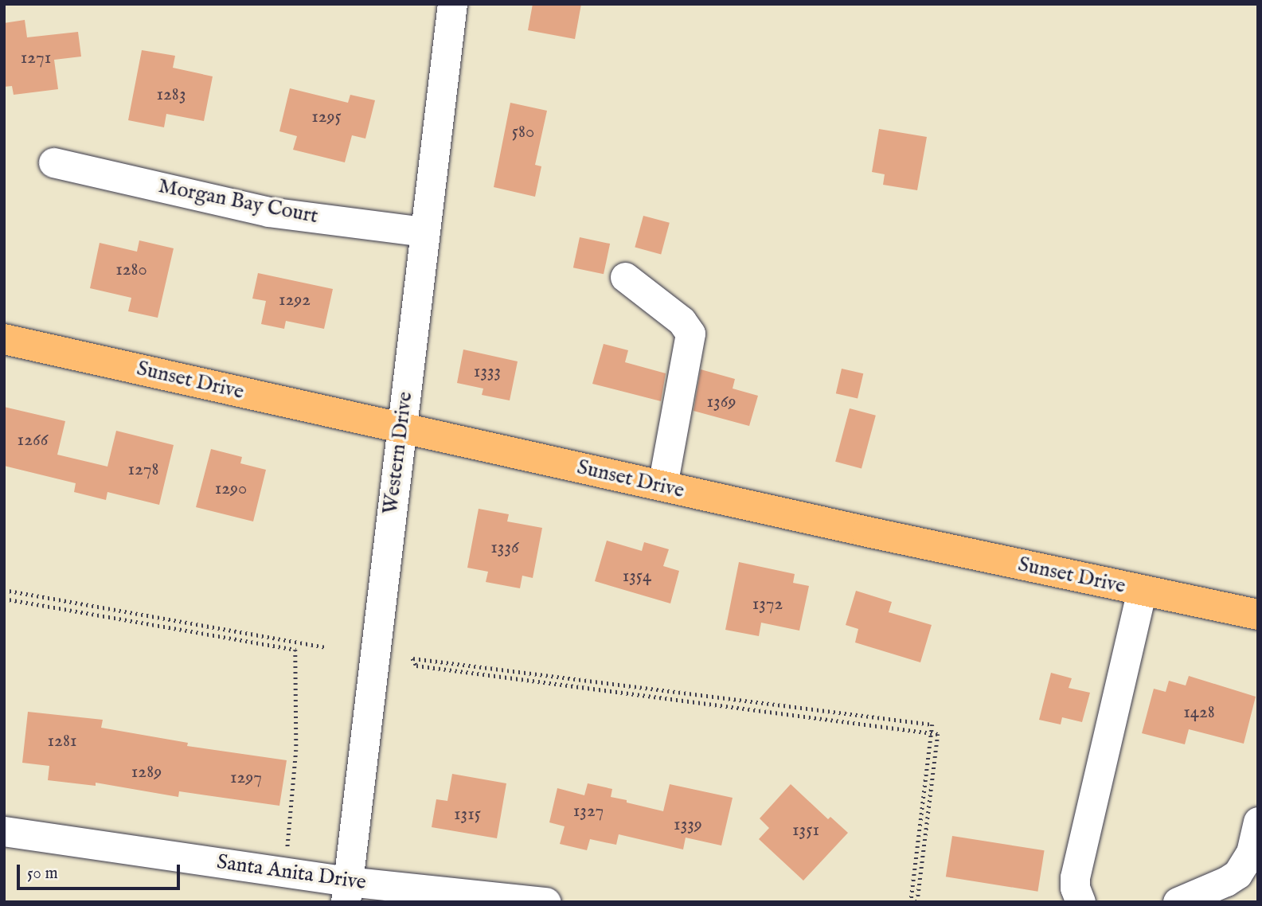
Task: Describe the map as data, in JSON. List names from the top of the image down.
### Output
{
  "streets": {
    "main road": ["Sunset Drive"],
    "street": ["Morgan Bay Court", "Western Drive", "Santa Anita Drive"]
  },
  "crossings": [
    ["Morgan Bay Court", "Western Drive"],
    ["Sunset Drive", "Western Drive"],
    ["Western Drive", "Santa Anita Drive"]
  ],
  "house_numbers": [
    "1271",
    "1283",
    "1295",
    "580",
    "1280",
    "1292",
    "1333",
    "1369",
    "1266",
    "1278",
    "1290",
    "1336",
    "1354",
    "1372",
    "1428",
    "1281",
    "1289",
    "1297",
    "1327",
    "1315",
    "1339",
    "1351"
  ],
  "scale_bar": "50 m"
}
